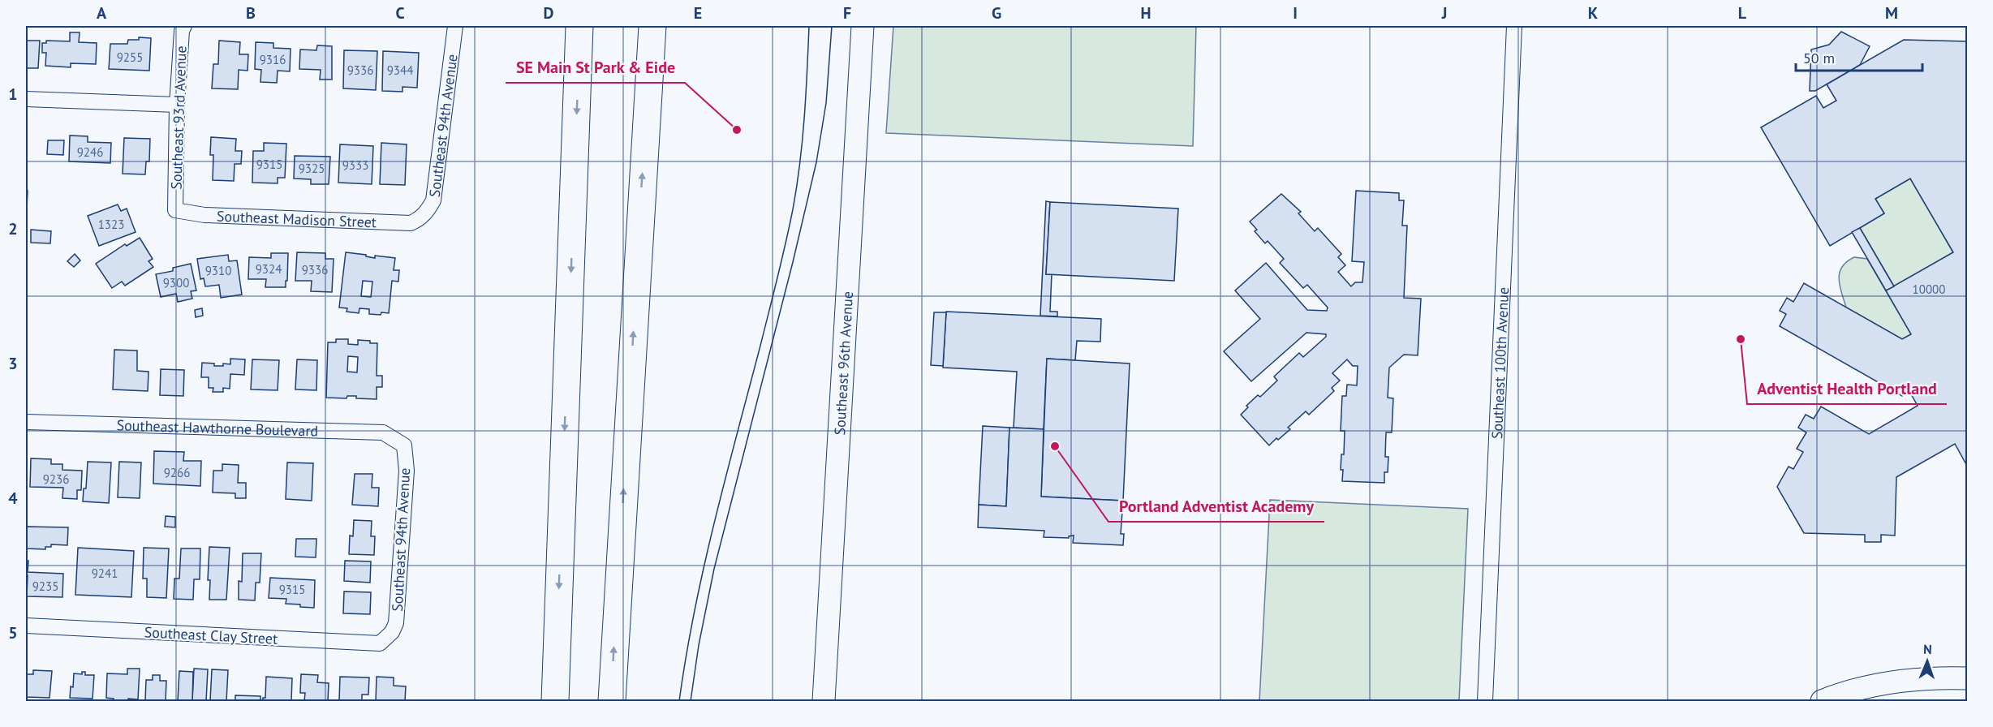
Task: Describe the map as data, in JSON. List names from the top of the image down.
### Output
{
  "streets": {
    "street": [
      "Southeast 93rd Avenue",
      "Southeast 94th Avenue",
      "Southeast Madison Street",
      "Southeast 96th Avenue",
      "Southeast 100th Avenue",
      "Southeast Hawthorne Boulevard",
      "Southeast Clay Street"
    ]
  },
  "crossings": [
    ["Southeast 93rd Avenue", "Southeast Madison Street"],
    ["Southeast 94th Avenue", "Southeast Madison Street"],
    ["Southeast 94th Avenue", "Southeast Hawthorne Boulevard"],
    ["Southeast 94th Avenue", "Southeast Clay Street"]
  ],
  "places": ["SE Main St Park & Eide", "Adventist Health Portland", "Portland Adventist Academy"],
  "house_numbers": [
    "9255",
    "9316",
    "9336",
    "9344",
    "9246",
    "9315",
    "9333",
    "9325",
    "1323",
    "9324",
    "9336",
    "9310",
    "9300",
    "10000",
    "9266",
    "9236",
    "9241",
    "9235",
    "9315"
  ],
  "scale_bar": "50 m",
  "north": "top",
  "grid": {
    "columns": [
      "A",
      "B",
      "C",
      "D",
      "E",
      "F",
      "G",
      "H",
      "I",
      "J",
      "K",
      "L",
      "M"
    ],
    "rows": [
      "1",
      "2",
      "3",
      "4",
      "5"
    ]
  }
}
